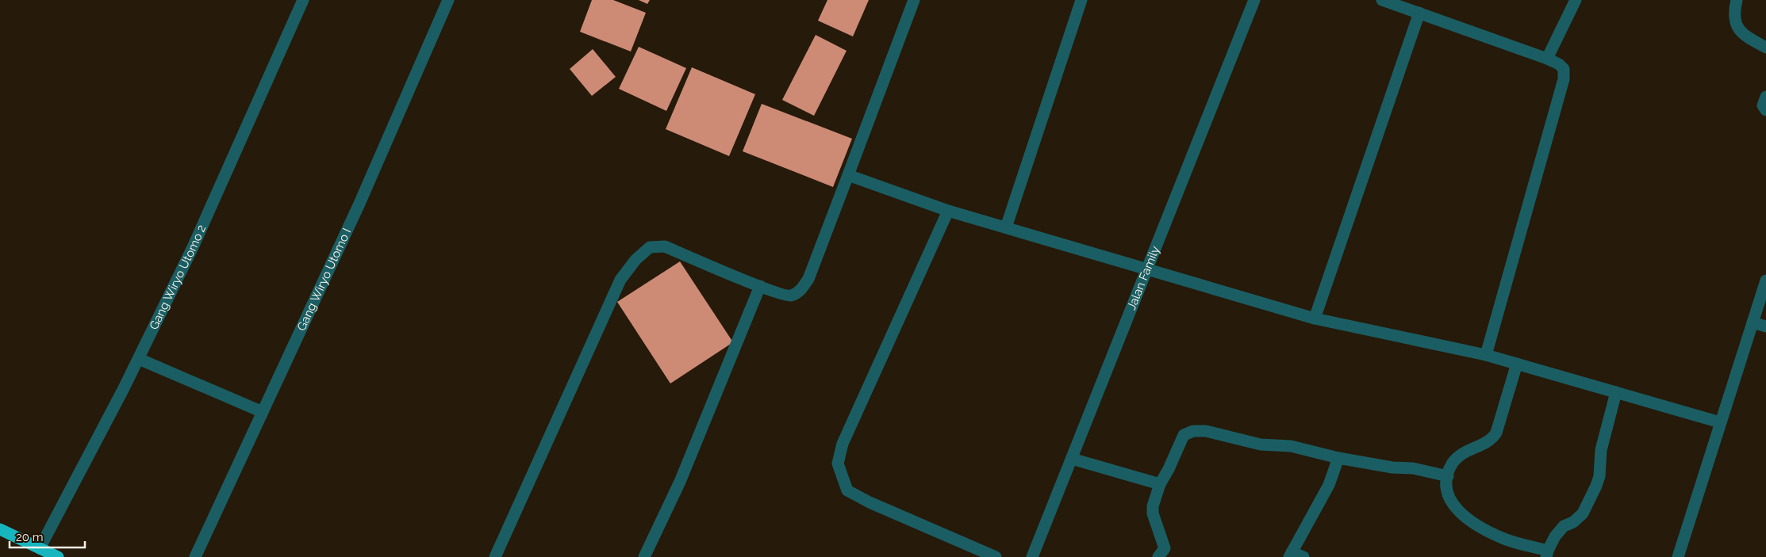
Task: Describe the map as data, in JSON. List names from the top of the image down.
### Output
{
  "streets": {
    "street": ["Gang Wiryo Utomo 2", "Jalan Family", "Gang Wiryo Utomo I"]
  },
  "scale_bar": "20 m"
}
